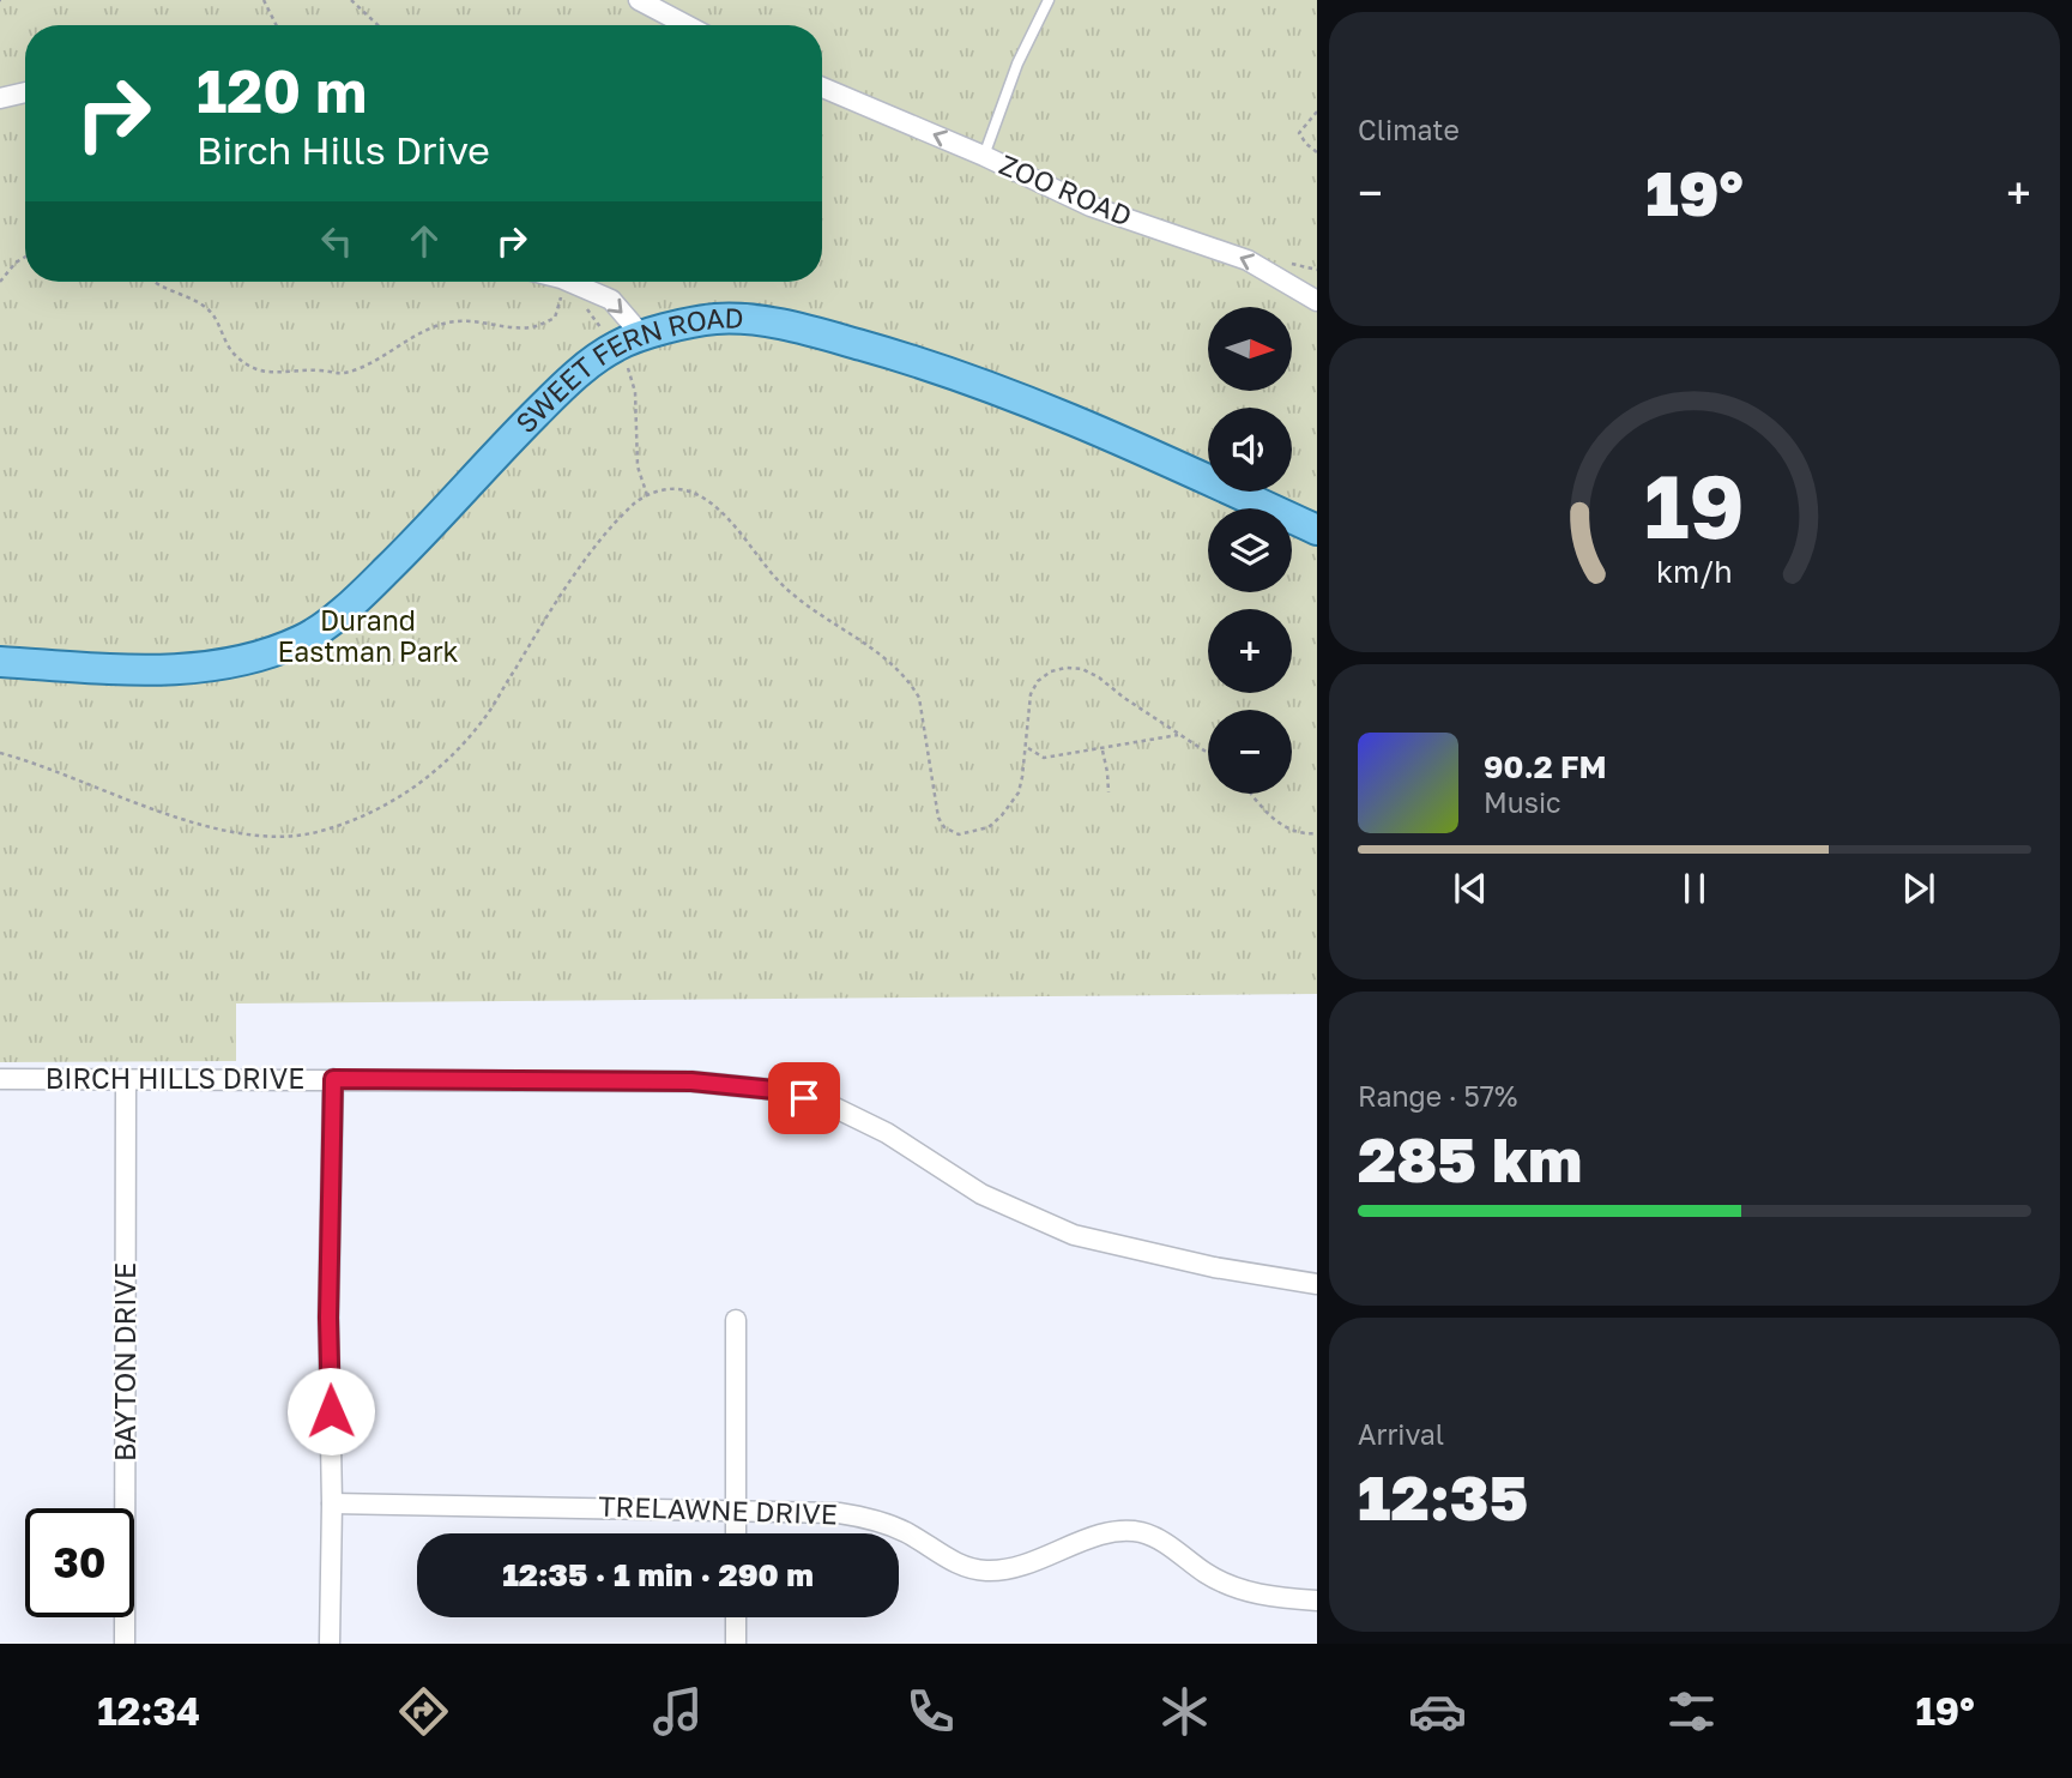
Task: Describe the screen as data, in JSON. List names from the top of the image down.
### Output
{
  "streets": {
    "main road": ["SWEET FERN ROAD"],
    "street": [
      "ZOO ROAD",
      "BIRCH HILLS DRIVE",
      "BAYTON DRIVE",
      "TRELAWNE DRIVE"
    ]
  },
  "crossings": [
    ["BIRCH HILLS DRIVE", "BAYTON DRIVE"]
  ],
  "one_way": ["ZOO ROAD"],
  "parks": ["Durand Eastman Park"],
  "north": "right",
  "page": {
    "tile": [
      "Climate",
      ["Range · 57%", "285 km"],
      ["Arrival", "12:35"]
    ],
    "turn": ["120 m", "Birch Hills Drive"],
    "heat": ["−", "19°", "+"],
    "map_buttons": ["+", "−"],
    "song": ["90.2 FM", "Music"],
    "limit": "30",
    "trip": "12:35 · 1 min · 290 m",
    "tabs": ["12:34", "19°"],
    "gauge": ["19", "km/h"]
  }
}
